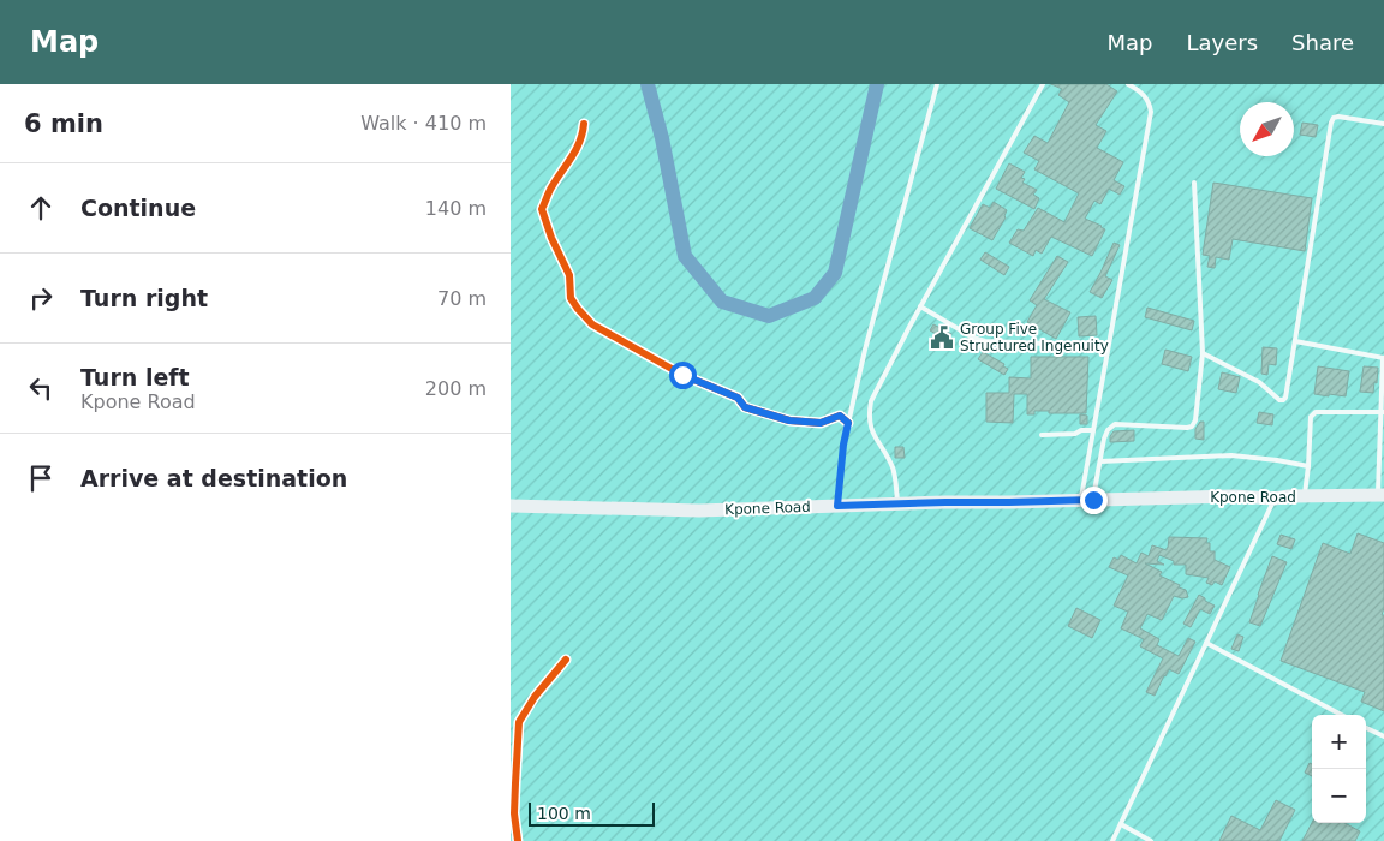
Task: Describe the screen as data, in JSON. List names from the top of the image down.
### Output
{
  "streets": {
    "main road": ["Kpone Road"]
  },
  "places": {
    "public building": ["Group Five Structured Ingenuity"]
  },
  "scale_bar": "100 m",
  "north": "bottom left",
  "page": {
    "header": "Map",
    "nav": ["Map", "Layers", "Share"],
    "heading": ["6 min", "Walk · 410 m"],
    "list": [
      ["Continue", "140 m"],
      ["Turn right", "70 m"],
      ["Turn left", "Kpone Road", "200 m"],
      "Arrive at destination"
    ],
    "map_buttons": ["+", "−"],
    "scale": "100 m"
  }
}
